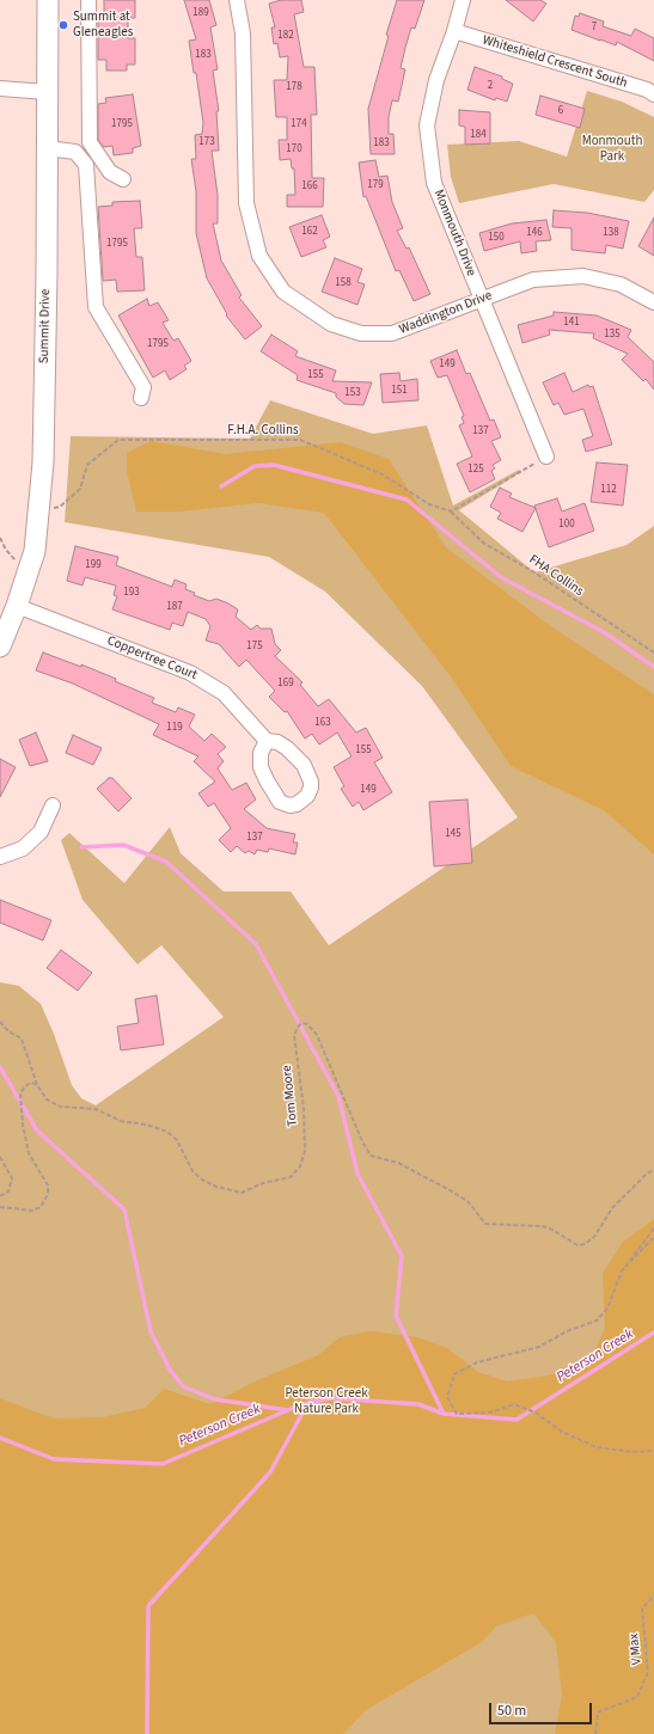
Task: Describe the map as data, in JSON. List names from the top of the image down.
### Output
{
  "streets": {
    "main road": ["Summit Drive"],
    "street": [
      "Whiteshield Crescent South",
      "Monmouth Drive",
      "Waddington Drive",
      "Coppertree Court"
    ],
    "path": [
      "F.H.A. Collins",
      "FHA Collins",
      "Tom Moore",
      "V Max"
    ]
  },
  "crossings": [
    ["Whiteshield Crescent South", "Monmouth Drive"],
    ["Monmouth Drive", "Waddington Drive"],
    ["Summit Drive", "F.H.A. Collins"],
    ["Summit Drive", "Coppertree Court"],
    ["F.H.A. Collins", "FHA Collins"]
  ],
  "water": ["Peterson Creek"],
  "parks": ["Monmouth Park", "Peterson Creek Nature Park"],
  "places": ["Summit at Gleneagles"],
  "house_numbers": [
    "189",
    "7",
    "182",
    "183",
    "2",
    "178",
    "6",
    "1795",
    "174",
    "184",
    "173",
    "183",
    "170",
    "179",
    "166",
    "162",
    "146",
    "138",
    "150",
    "1795",
    "158",
    "141",
    "135",
    "1795",
    "149",
    "155",
    "151",
    "153",
    "137",
    "125",
    "112",
    "100",
    "199",
    "193",
    "187",
    "175",
    "169",
    "163",
    "119",
    "155",
    "149",
    "145",
    "137"
  ],
  "scale_bar": "50 m"
}
